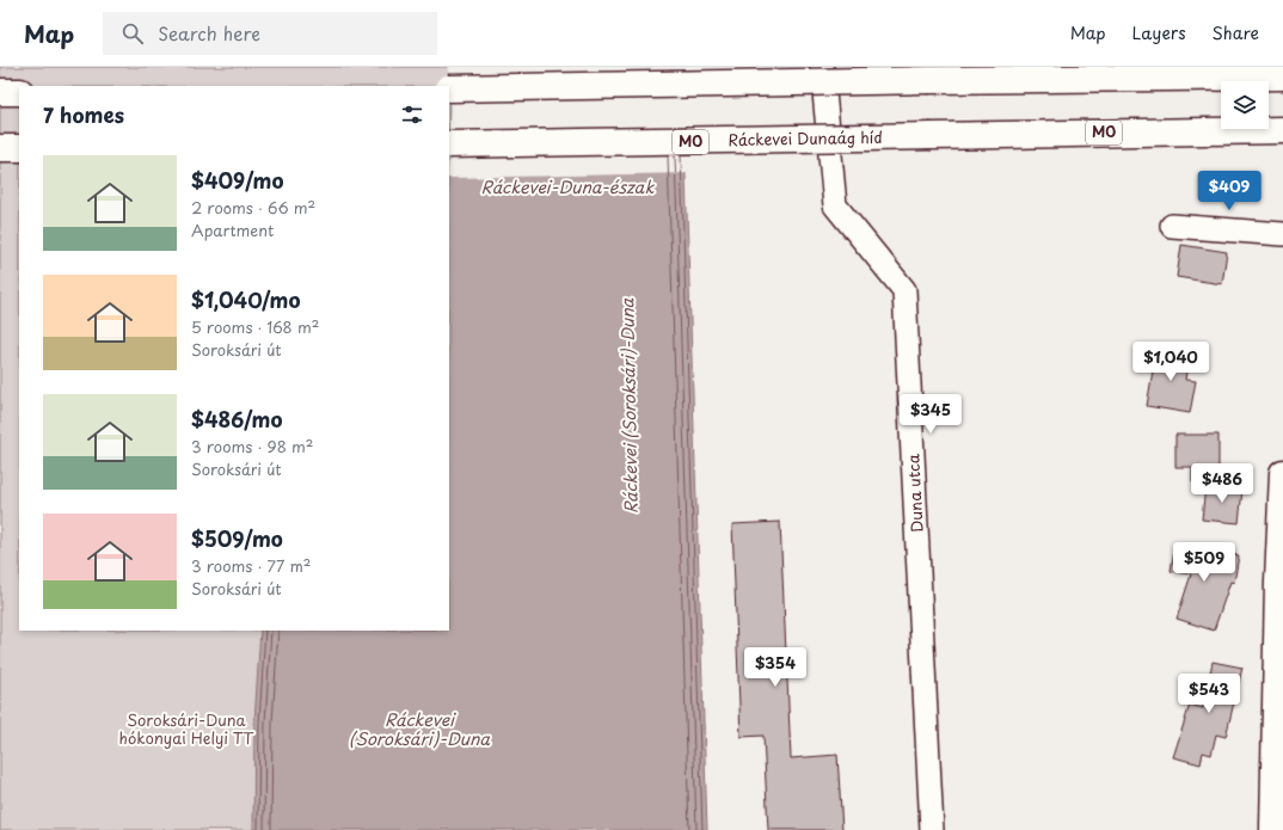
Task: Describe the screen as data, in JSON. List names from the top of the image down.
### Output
{
  "streets": {
    "main road": ["M0", "Ráckevei Dunaág híd"],
    "street": ["Duna utca"]
  },
  "water": ["Ráckevei-Duna-észak", "Ráckevei (Soroksári)-Duna"],
  "parks": ["Soroksári-Duna hókonyai Helyi TT"],
  "page": {
    "header": "Map",
    "search": "Search here",
    "nav": ["Map", "Layers", "Share"],
    "heading": "7 homes",
    "list": [
      {
        "name": "$409/mo",
        "note": "2 rooms · 66 m² · Apartment"
      },
      {
        "name": "$1,040/mo",
        "note": "5 rooms · 168 m² · Soroksári út"
      },
      {
        "name": "$486/mo",
        "note": "3 rooms · 98 m² · Soroksári út"
      },
      {
        "name": "$509/mo",
        "note": "3 rooms · 77 m² · Soroksári út"
      }
    ],
    "price": [
      "$409",
      "$1,040",
      "$345",
      "$486",
      "$509",
      "$354",
      "$543"
    ]
  }
}
